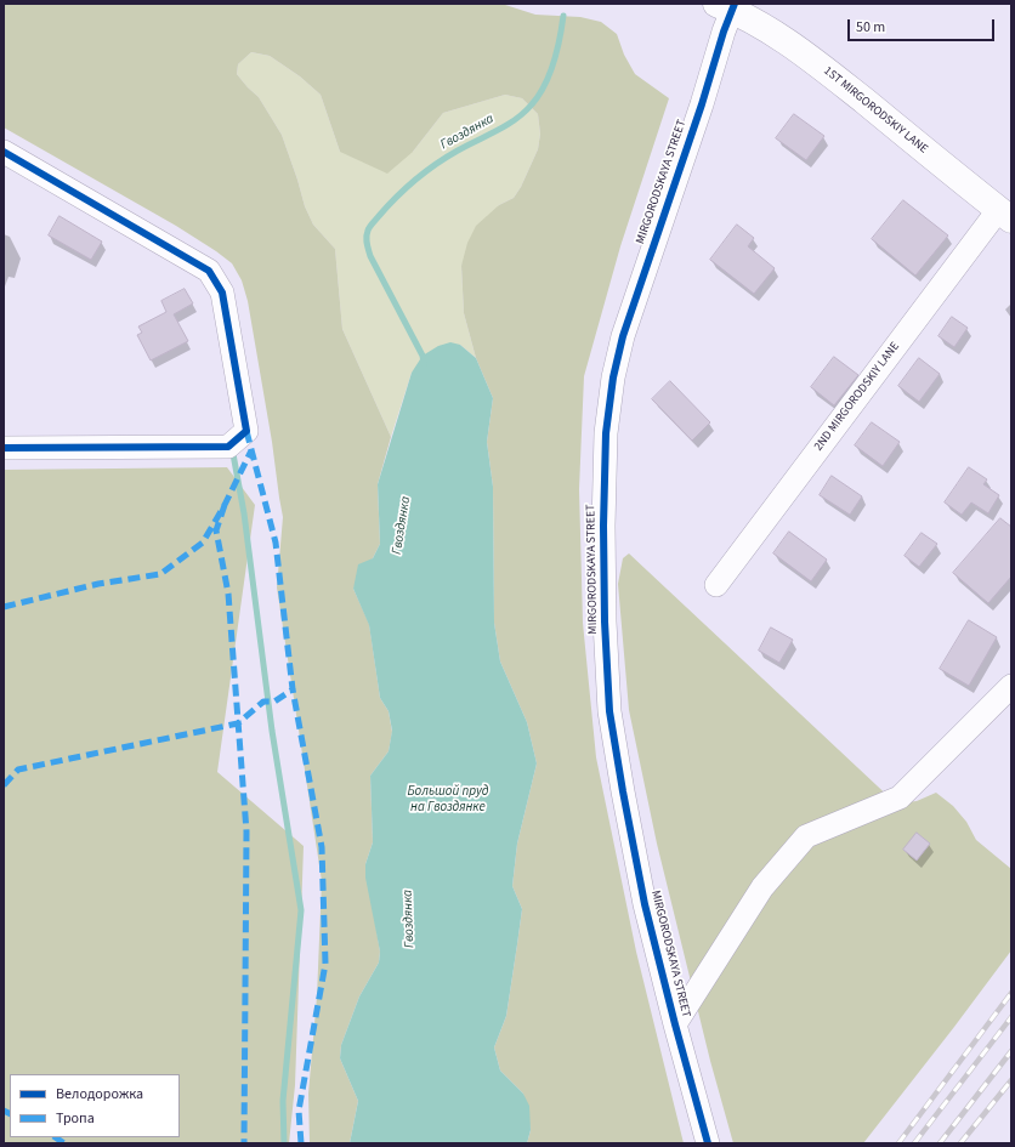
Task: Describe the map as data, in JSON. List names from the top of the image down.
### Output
{
  "streets": {
    "street": ["1ST MIRGORODSKIY LANE", "MIRGORODSKAYA STREET", "2ND MIRGORODSKIY LANE"]
  },
  "crossings": [
    ["1ST MIRGORODSKIY LANE", "MIRGORODSKAYA STREET"],
    ["1ST MIRGORODSKIY LANE", "2ND MIRGORODSKIY LANE"]
  ],
  "water": ["Гвоздянка", "Большой пруд на Гвоздянке"],
  "legend": ["Велодорожка", "Тропа"],
  "scale_bar": "50 m"
}
